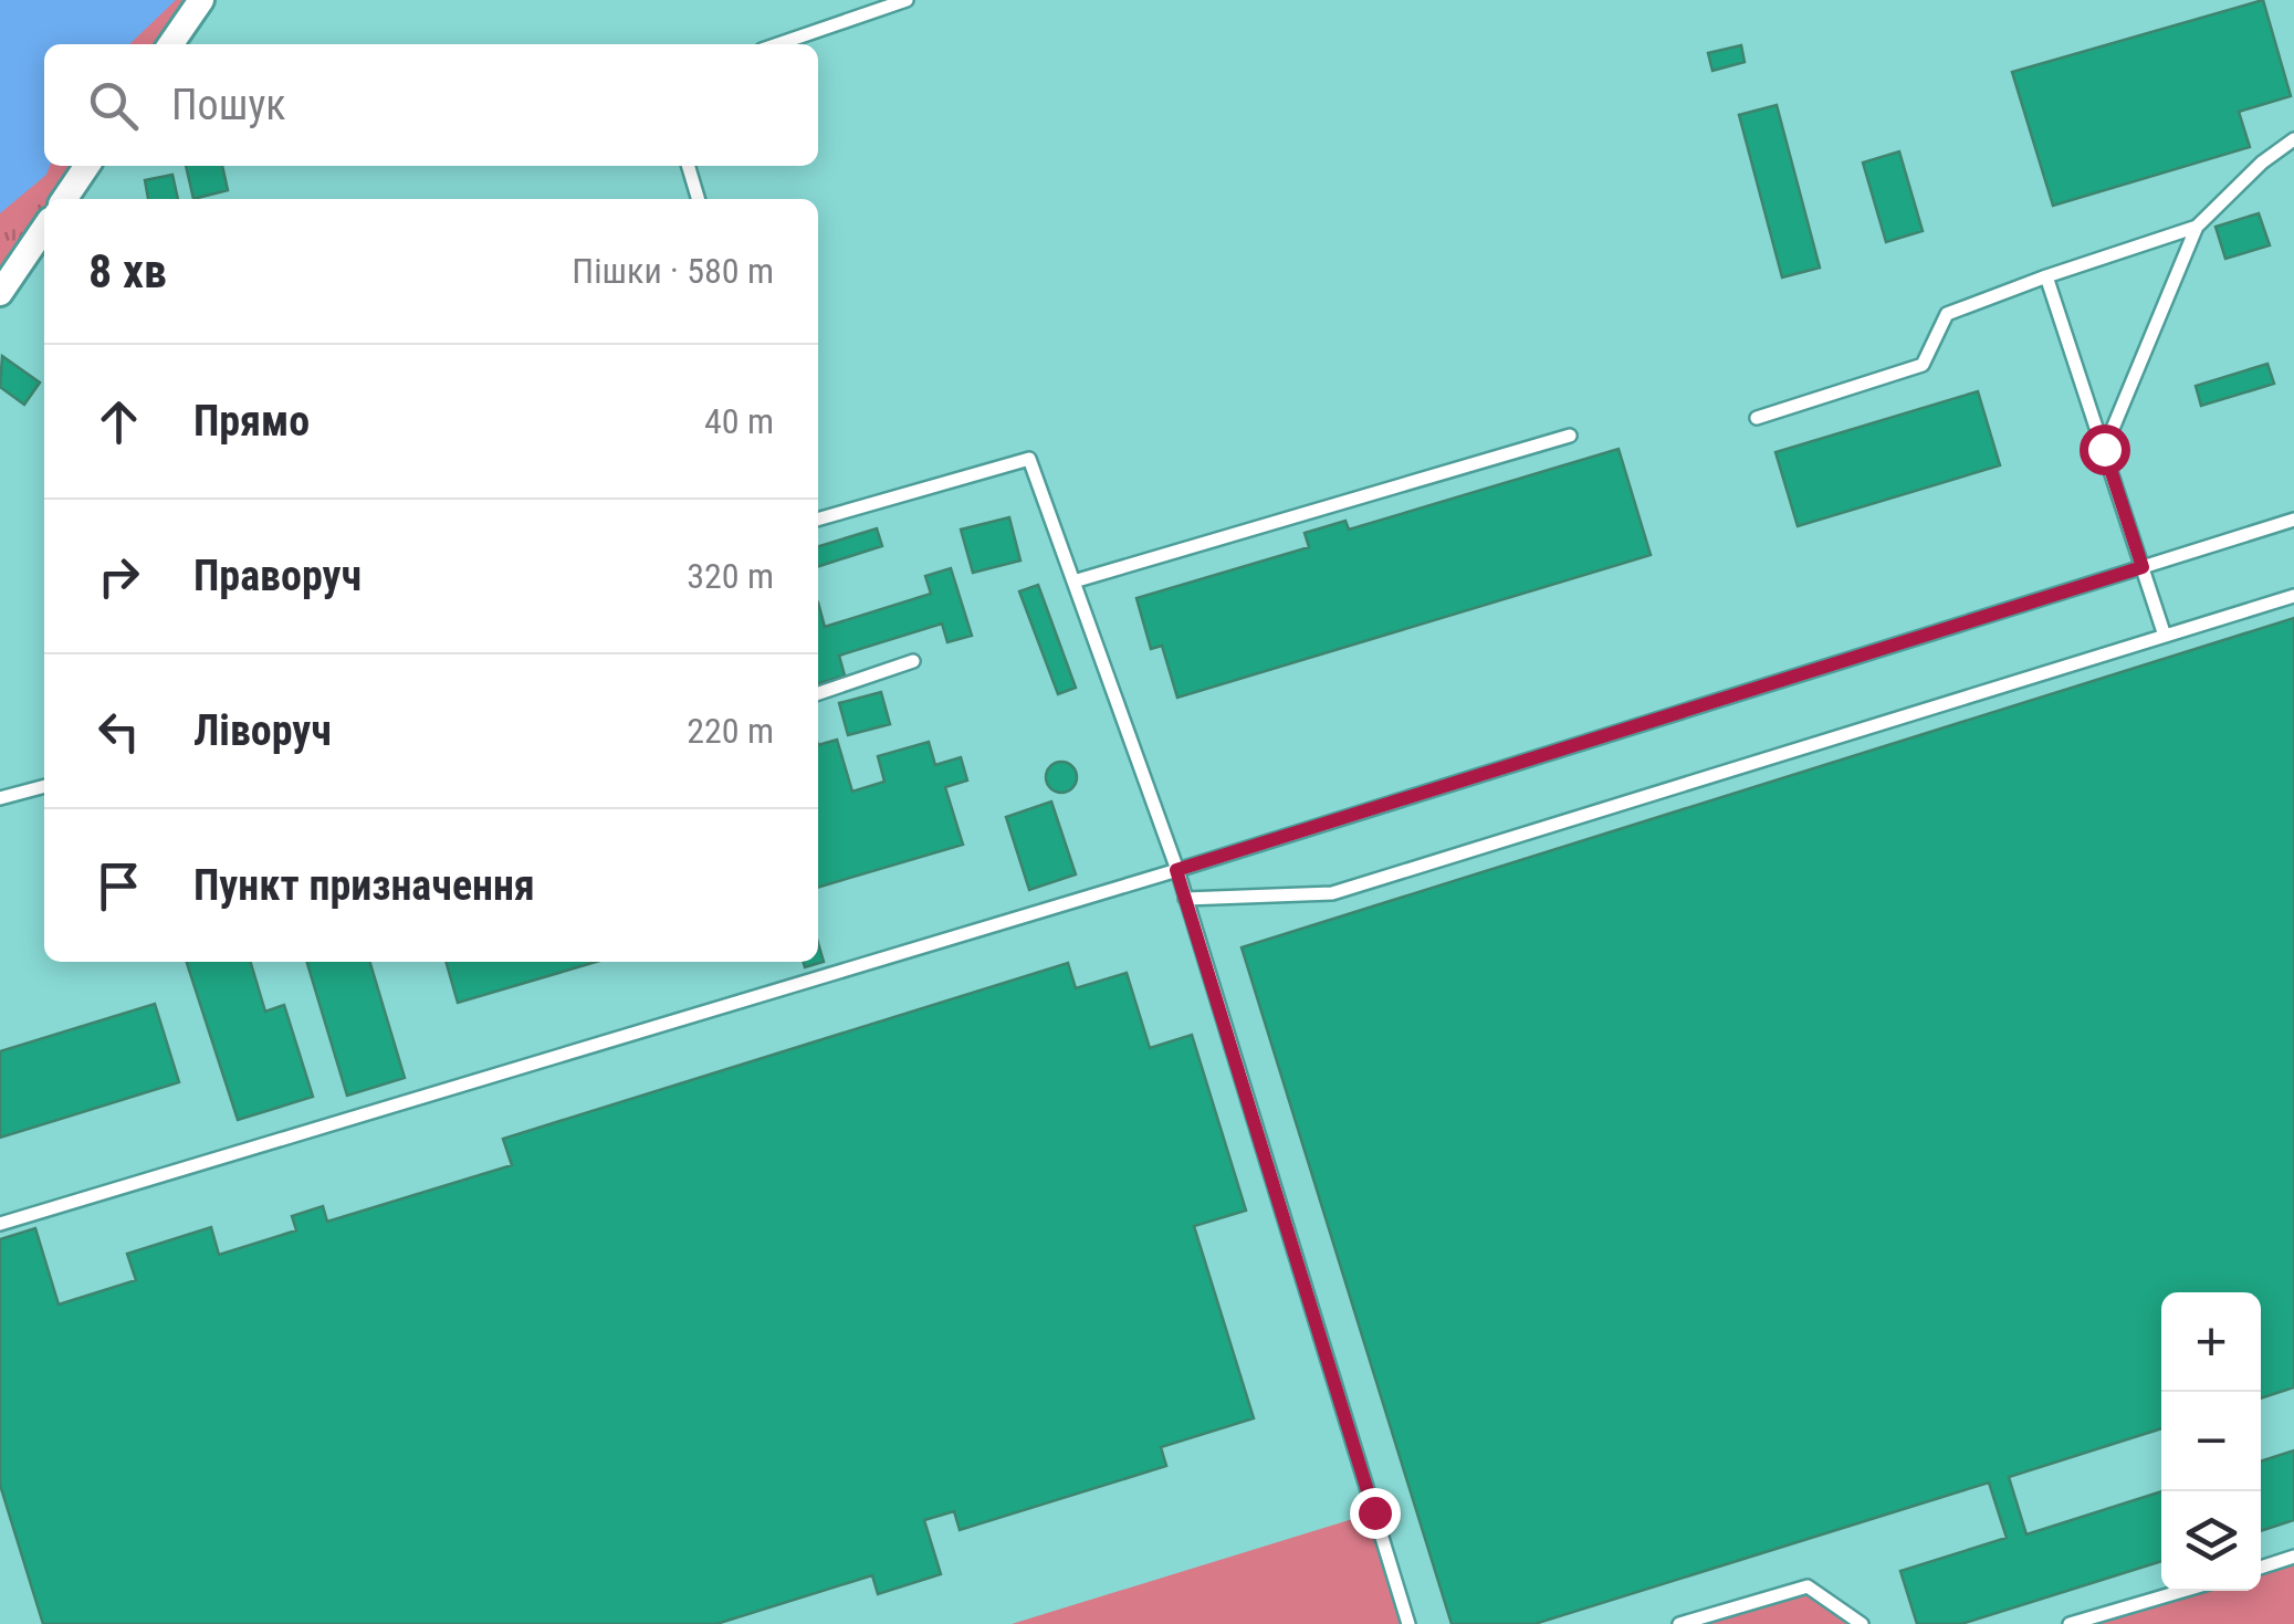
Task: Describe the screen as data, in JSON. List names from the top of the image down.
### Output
{
  "page": {
    "search": "Пошук",
    "heading": ["8 хв", "Пішки · 580 m"],
    "list": [
      ["Прямо", "40 m"],
      ["Праворуч", "320 m"],
      ["Ліворуч", "220 m"],
      "Пункт призначення"
    ],
    "map_buttons": ["+", "−"]
  }
}
